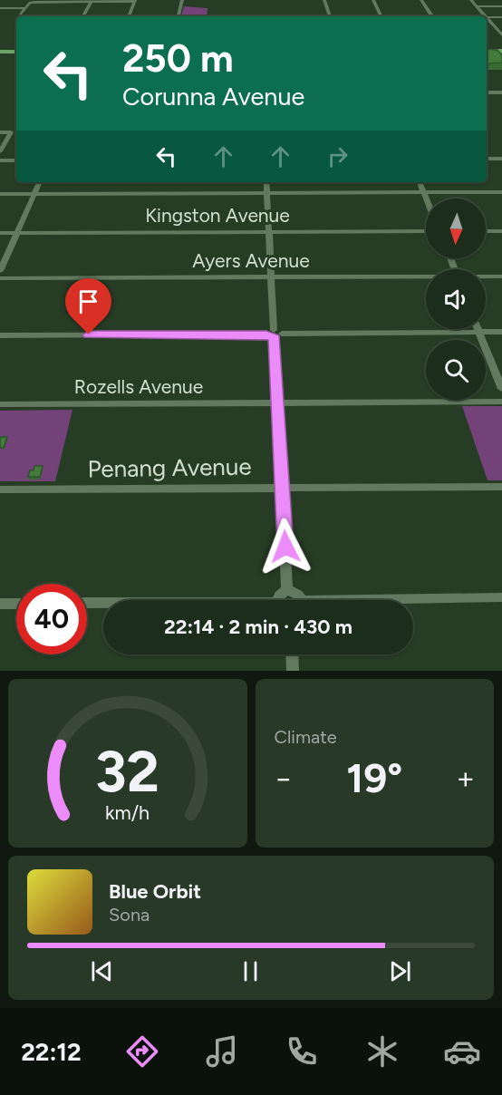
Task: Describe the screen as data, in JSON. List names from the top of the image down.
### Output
{
  "streets": {
    "street": [
      "Kingston Avenue",
      "Ayers Avenue",
      "Rozells Avenue",
      "Penang Avenue"
    ]
  },
  "north": "bottom",
  "page": {
    "turn": ["250 m", "Corunna Avenue"],
    "limit": "40",
    "trip": "22:14 · 2 min · 430 m",
    "tile": "Climate",
    "heat": ["−", "19°", "+"],
    "song": ["Blue Orbit", "Sona"],
    "tabs": "22:12",
    "gauge": ["32", "km/h"]
  }
}
